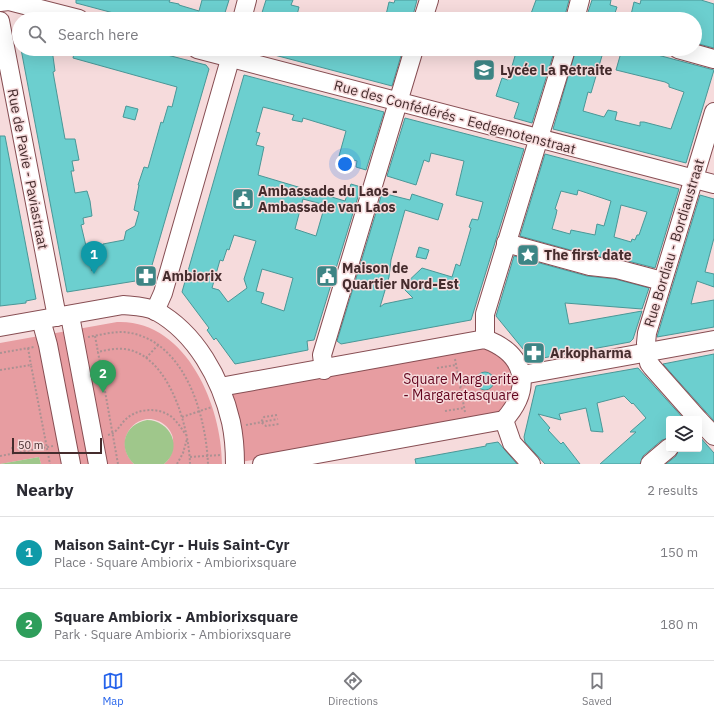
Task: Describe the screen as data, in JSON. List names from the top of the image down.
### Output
{
  "streets": {
    "street": ["Rue des Confédérés - Eedgenotenstraat", "Rue de Pavie - Paviastraat", "Rue Bordiau - Bordiaustraat"]
  },
  "crossings": [
    ["Rue des Confédérés - Eedgenotenstraat", "Rue Bordiau - Bordiaustraat"]
  ],
  "parks": ["Square Marguerite - Margaretasquare"],
  "places": {
    "school or university": ["Lycée La Retraite"],
    "public building": ["Ambassade du Laos - Ambassade van Laos", "Maison de Quartier Nord-Est"],
    "place": ["The first date"],
    "pharmacy": ["Ambiorix", "Arkopharma"]
  },
  "scale_bar": "50 m",
  "page": {
    "search": "Search here",
    "pins": ["1", "2"],
    "scale": "50 m",
    "heading": ["Nearby", "2 results"],
    "list": [
      {
        "mark": "1",
        "name": "Maison Saint-Cyr - Huis Saint-Cyr",
        "note": "Place · Square Ambiorix - Ambiorixsquare",
        "value": "150 m"
      },
      {
        "mark": "2",
        "name": "Square Ambiorix - Ambiorixsquare",
        "note": "Park · Square Ambiorix - Ambiorixsquare",
        "value": "180 m"
      }
    ],
    "nav": ["Map", "Directions", "Saved"]
  }
}
